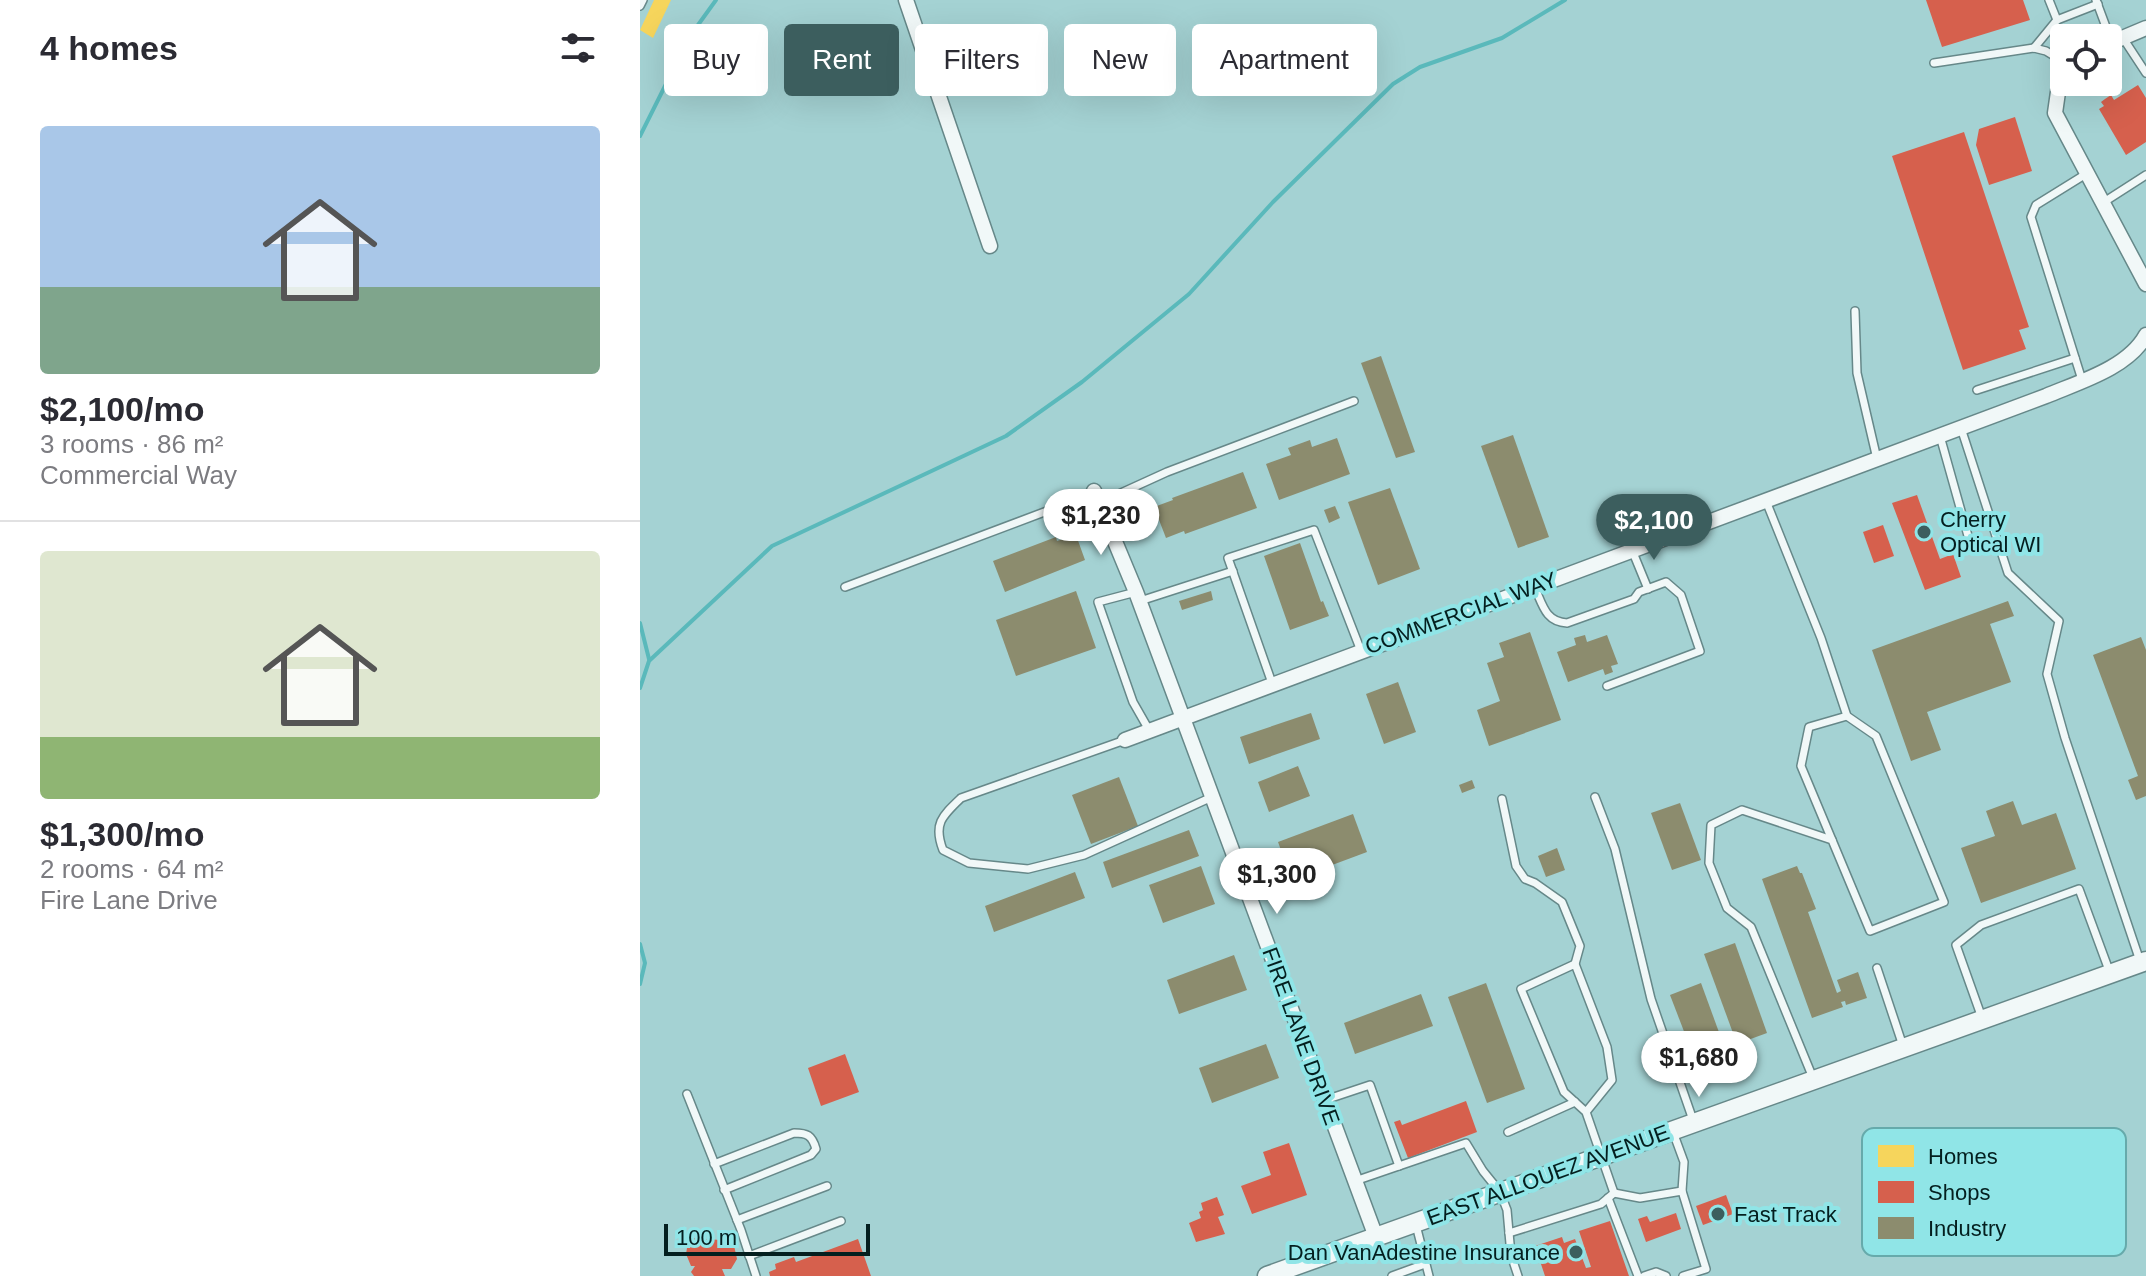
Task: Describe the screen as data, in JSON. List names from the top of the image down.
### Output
{
  "streets": {
    "street": ["COMMERCIAL WAY", "FIRE LANE DRIVE", "EAST ALLOUEZ AVENUE"]
  },
  "crossings": [
    ["COMMERCIAL WAY", "FIRE LANE DRIVE"],
    ["FIRE LANE DRIVE", "EAST ALLOUEZ AVENUE"]
  ],
  "places": ["Cherry Optical WI", "Fast Track", "Dan VanAdestine Insurance"],
  "legend": ["Homes", "Shops", "Industry"],
  "scale_bar": "100 m",
  "page": {
    "heading": "4 homes",
    "chip": [
      "Buy",
      "Rent",
      "Filters",
      "New",
      "Apartment"
    ],
    "list": [
      {
        "name": "$2,100/mo",
        "note": "3 rooms · 86 m² · Commercial Way"
      },
      {
        "name": "$1,300/mo",
        "note": "2 rooms · 64 m² · Fire Lane Drive"
      }
    ],
    "price": [
      "$1,230",
      "$2,100",
      "$1,300",
      "$1,680"
    ],
    "scale": "100 m"
  }
}
